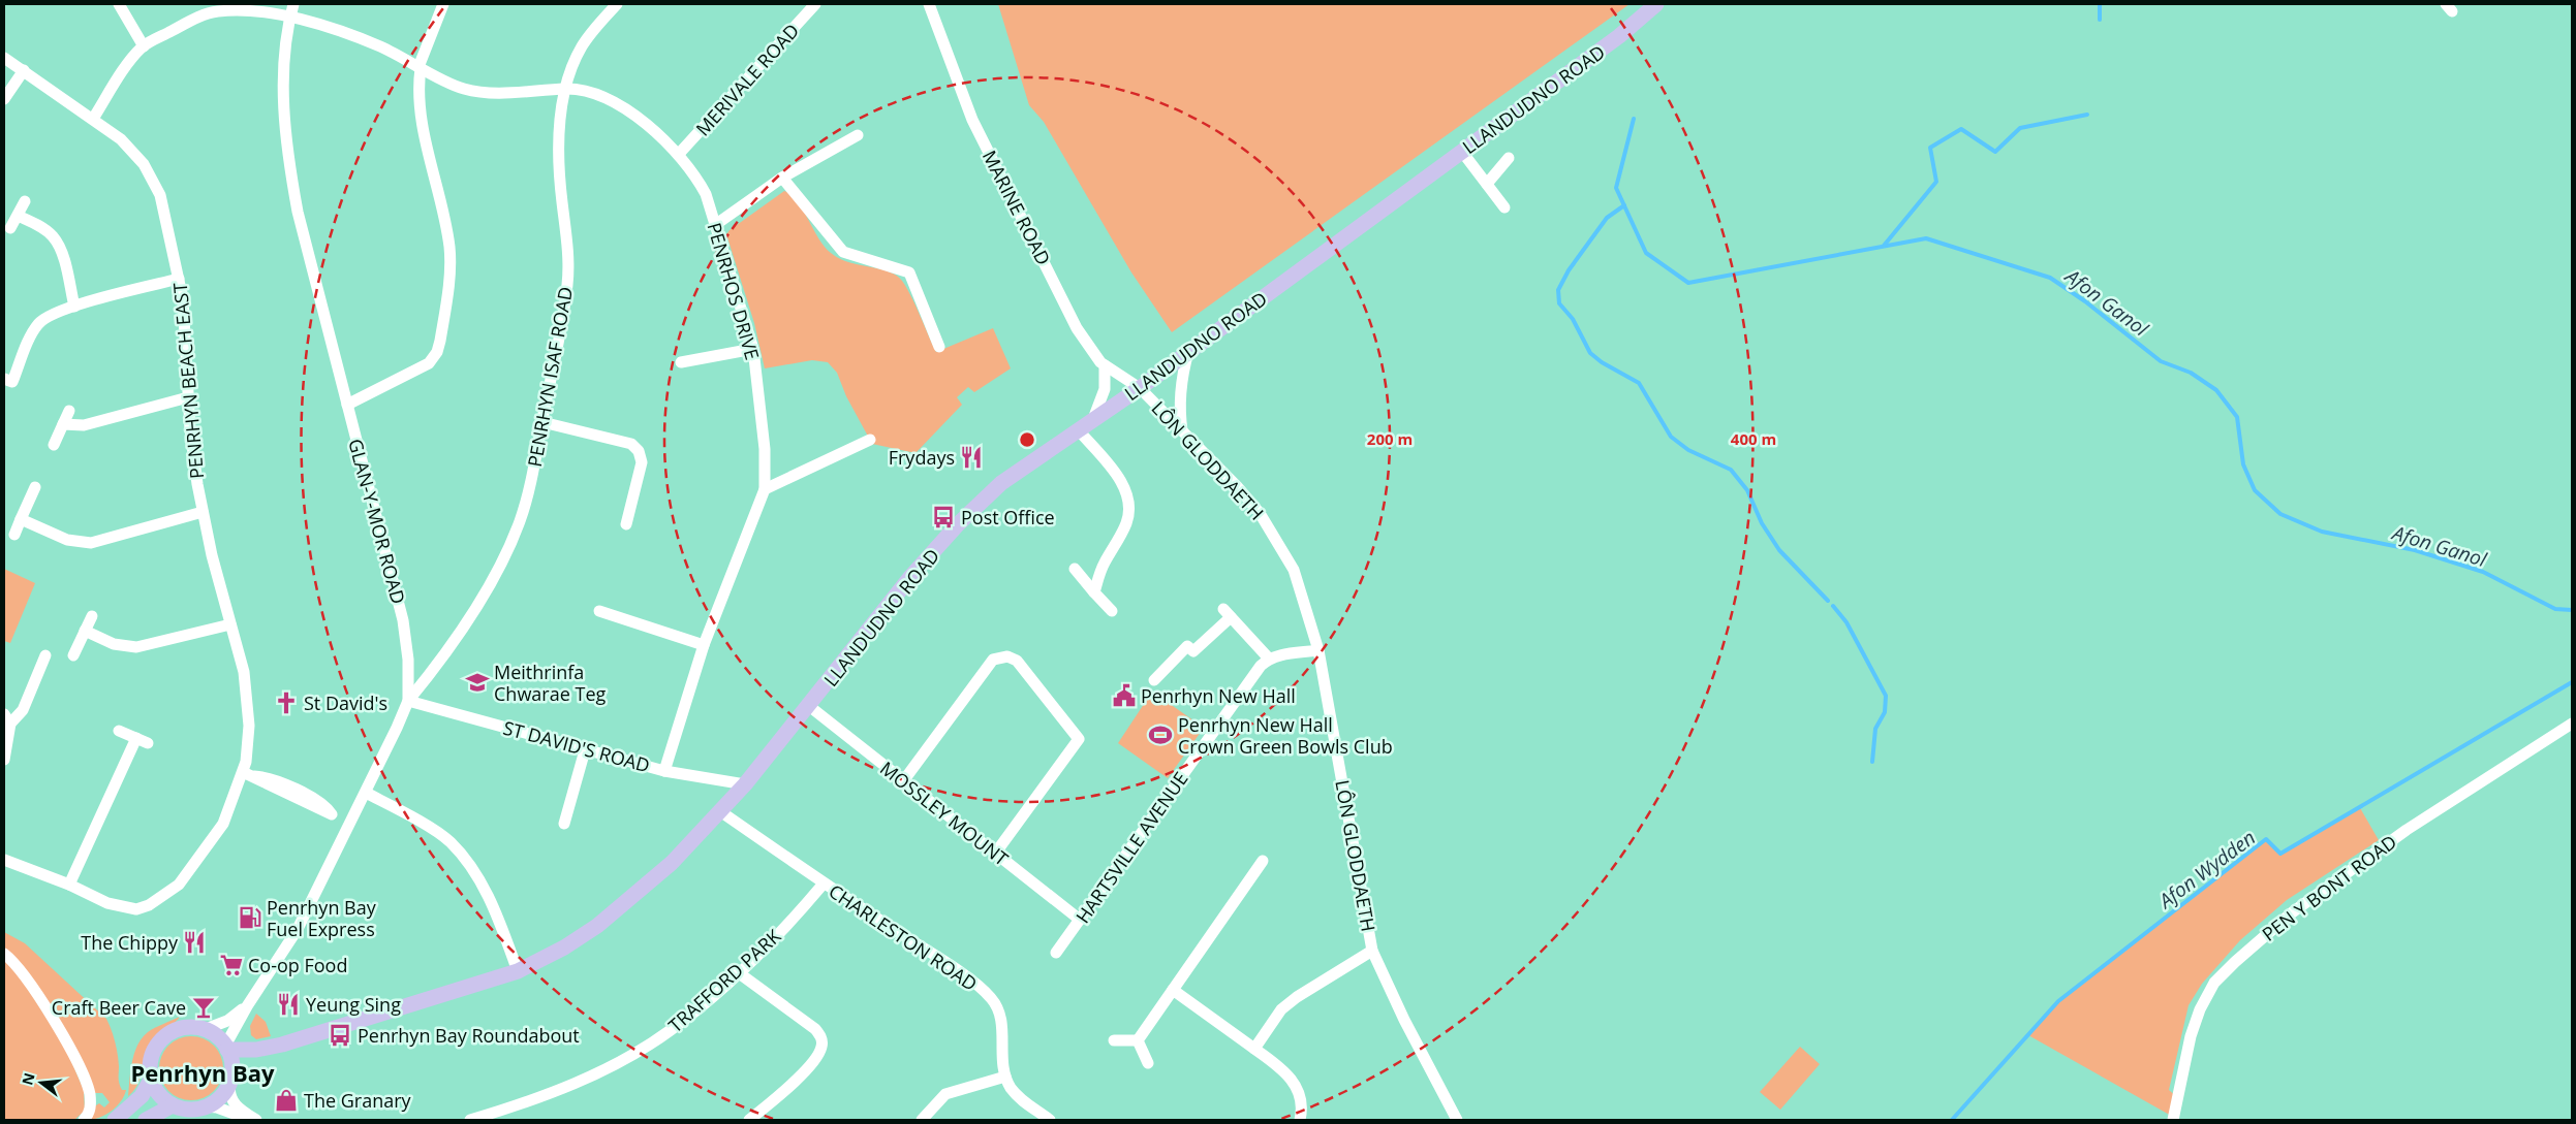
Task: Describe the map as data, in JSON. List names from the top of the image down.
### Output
{
  "streets": {
    "main road": ["LLANDUDNO ROAD"],
    "street": [
      "MERIVALE ROAD",
      "MARINE ROAD",
      "PENRHOS DRIVE",
      "PENRHYN ISAF ROAD",
      "PENRHYN BEACH EAST",
      "LÔN GLODDAETH",
      "GLAN-Y-MOR ROAD",
      "ST DAVID'S ROAD",
      "MOSSLEY MOUNT",
      "HARTSVILLE AVENUE",
      "PEN Y BONT ROAD",
      "CHARLESTON ROAD",
      "TRAFFORD PARK"
    ]
  },
  "crossings": [
    ["MERIVALE ROAD", "PENRHOS DRIVE"],
    ["LLANDUDNO ROAD", "MARINE ROAD"],
    ["LLANDUDNO ROAD", "LÔN GLODDAETH"],
    ["LLANDUDNO ROAD", "ST DAVID'S ROAD"],
    ["LLANDUDNO ROAD", "MOSSLEY MOUNT"],
    ["LLANDUDNO ROAD", "CHARLESTON ROAD"],
    ["MARINE ROAD", "LÔN GLODDAETH"],
    ["PENRHOS DRIVE", "PENRHYN ISAF ROAD"],
    ["PENRHOS DRIVE", "GLAN-Y-MOR ROAD"],
    ["PENRHOS DRIVE", "ST DAVID'S ROAD"],
    ["PENRHYN ISAF ROAD", "GLAN-Y-MOR ROAD"],
    ["PENRHYN ISAF ROAD", "ST DAVID'S ROAD"],
    ["GLAN-Y-MOR ROAD", "ST DAVID'S ROAD"],
    ["MOSSLEY MOUNT", "HARTSVILLE AVENUE"],
    ["CHARLESTON ROAD", "TRAFFORD PARK"]
  ],
  "districts": ["Penrhyn Bay"],
  "water": ["Afon Ganol", "Afon Wydden"],
  "places": {
    "restaurant": ["Frydays", "The Chippy", "Yeung Sing"],
    "bus stop": ["Post Office", "Penrhyn Bay Roundabout"],
    "school or university": ["Meithrinfa Chwarae Teg"],
    "public building": ["Penrhyn New Hall"],
    "church": ["St David's"],
    "sports": ["Penrhyn New Hall Crown Green Bowls Club"],
    "fuel station": ["Penrhyn Bay Fuel Express"],
    "supermarket": ["Co-op Food"],
    "bar": ["Craft Beer Cave"],
    "shop": ["The Granary"]
  },
  "north": "left",
  "rings": ["200 m", "400 m"]
}
